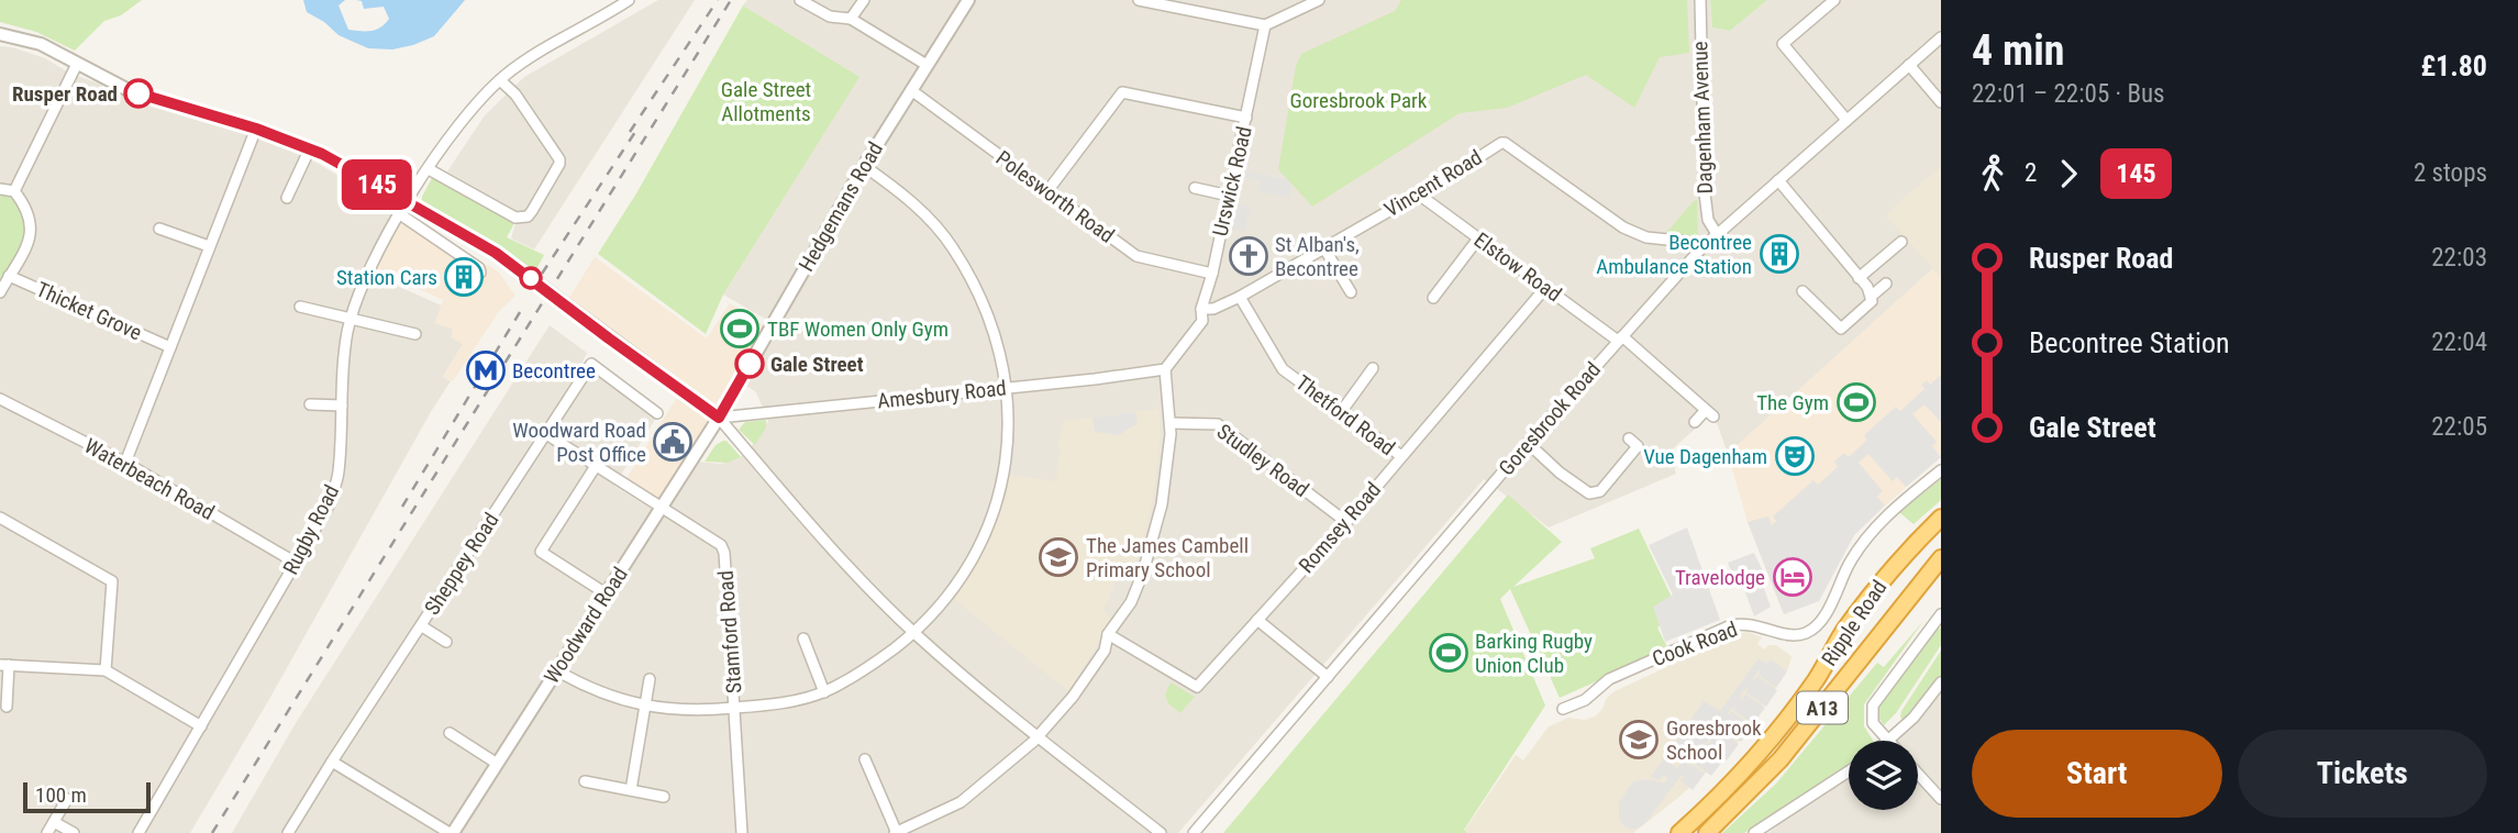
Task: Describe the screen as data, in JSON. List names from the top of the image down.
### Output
{
  "streets": {
    "highway": ["Ripple Road", "A13"],
    "street": [
      "Dagenham Avenue",
      "Urswick Road",
      "Vincent Road",
      "Polesworth Road",
      "Hedgemans Road",
      "Elstow Road",
      "Thicket Grove",
      "Amesbury Road",
      "Thetford Road",
      "Goresbrook Road",
      "Studley Road",
      "Waterbeach Road",
      "Romsey Road",
      "Rugby Road",
      "Sheppey Road",
      "Woodward Road",
      "Stamford Road",
      "Cook Road"
    ]
  },
  "crossings": [
    ["Dagenham Avenue", "Goresbrook Road"],
    ["Urswick Road", "Vincent Road"],
    ["Urswick Road", "Polesworth Road"],
    ["Urswick Road", "Amesbury Road"],
    ["Vincent Road", "Elstow Road"],
    ["Vincent Road", "Thetford Road"],
    ["Vincent Road", "Goresbrook Road"],
    ["Polesworth Road", "Hedgemans Road"],
    ["Hedgemans Road", "Amesbury Road"],
    ["Hedgemans Road", "Woodward Road"],
    ["Elstow Road", "Goresbrook Road"],
    ["Elstow Road", "Romsey Road"],
    ["Amesbury Road", "Woodward Road"],
    ["Thetford Road", "Romsey Road"],
    ["Studley Road", "Romsey Road"],
    ["Waterbeach Road", "Rugby Road"],
    ["Sheppey Road", "Stamford Road"],
    ["Ripple Road", "A13"],
    ["Woodward Road", "Stamford Road"]
  ],
  "parks": ["Gale Street Allotments", "Goresbrook Park"],
  "places": {
    "other": ["Rusper Road", "Gale Street"],
    "building": ["Becontree Ambulance Station", "Station Cars"],
    "church": ["St Alban's, Becontree"],
    "sports": ["TBF Women Only Gym", "The Gym", "Barking Rugby Union Club"],
    "metro station": ["Becontree"],
    "public building": ["Woodward Road Post Office"],
    "theatre": ["Vue Dagenham"],
    "school or university": ["The James Cambell Primary School", "Goresbrook School"],
    "hotel": ["Travelodge"]
  },
  "lines": ["bus line 145"],
  "scale_bar": "100 m",
  "page": {
    "on_map": "145",
    "heading": ["4 min", "22:01 – 22:05 · Bus", "£1.80"],
    "legs": ["2", "145", "2 stops"],
    "list": [
      {
        "name": "Rusper Road",
        "value": "22:03"
      },
      {
        "name": "Becontree Station",
        "value": "22:04"
      },
      {
        "name": "Gale Street",
        "value": "22:05"
      }
    ],
    "buttons": ["Start", "Tickets"],
    "scale": "100 m"
  }
}
